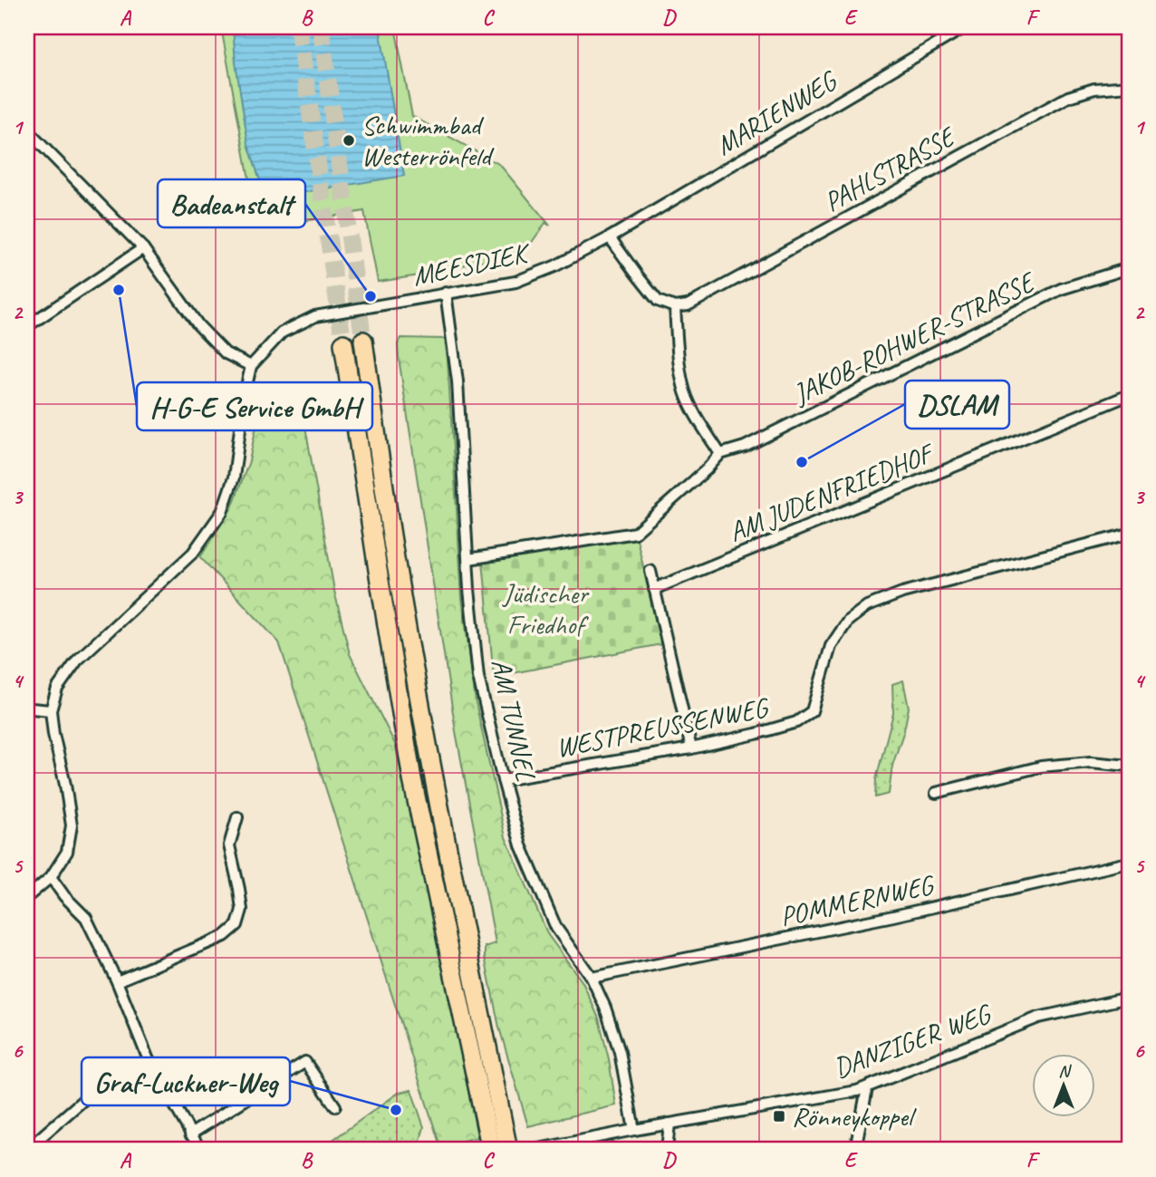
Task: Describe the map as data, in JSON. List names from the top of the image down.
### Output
{
  "streets": {
    "street": [
      "MARIENWEG",
      "PAHLSTRASSE",
      "MEESDIEK",
      "JAKOB-ROHWER-STRASSE",
      "AM JUDENFRIEDHOF",
      "AM TUNNEL",
      "WESTPREUSSENWEG",
      "POMMERNWEG",
      "DANZIGER WEG"
    ]
  },
  "crossings": [
    ["MARIENWEG", "MEESDIEK"],
    ["MEESDIEK", "AM TUNNEL"],
    ["AM TUNNEL", "WESTPREUSSENWEG"],
    ["AM TUNNEL", "POMMERNWEG"],
    ["AM TUNNEL", "DANZIGER WEG"]
  ],
  "parks": ["Jüdischer Friedhof"],
  "places": {
    "other": [
      "Schwimmbad Westerrönfeld",
      "H-G-E Service GmbH",
      "Badeanstalt",
      "DSLAM",
      "Graf-Luckner-Weg"
    ],
    "transit": ["Rönneykoppel"]
  },
  "north": "top",
  "grid": {
    "columns": [
      "A",
      "B",
      "C",
      "D",
      "E",
      "F"
    ],
    "rows": [
      "1",
      "2",
      "3",
      "4",
      "5",
      "6"
    ]
  }
}
